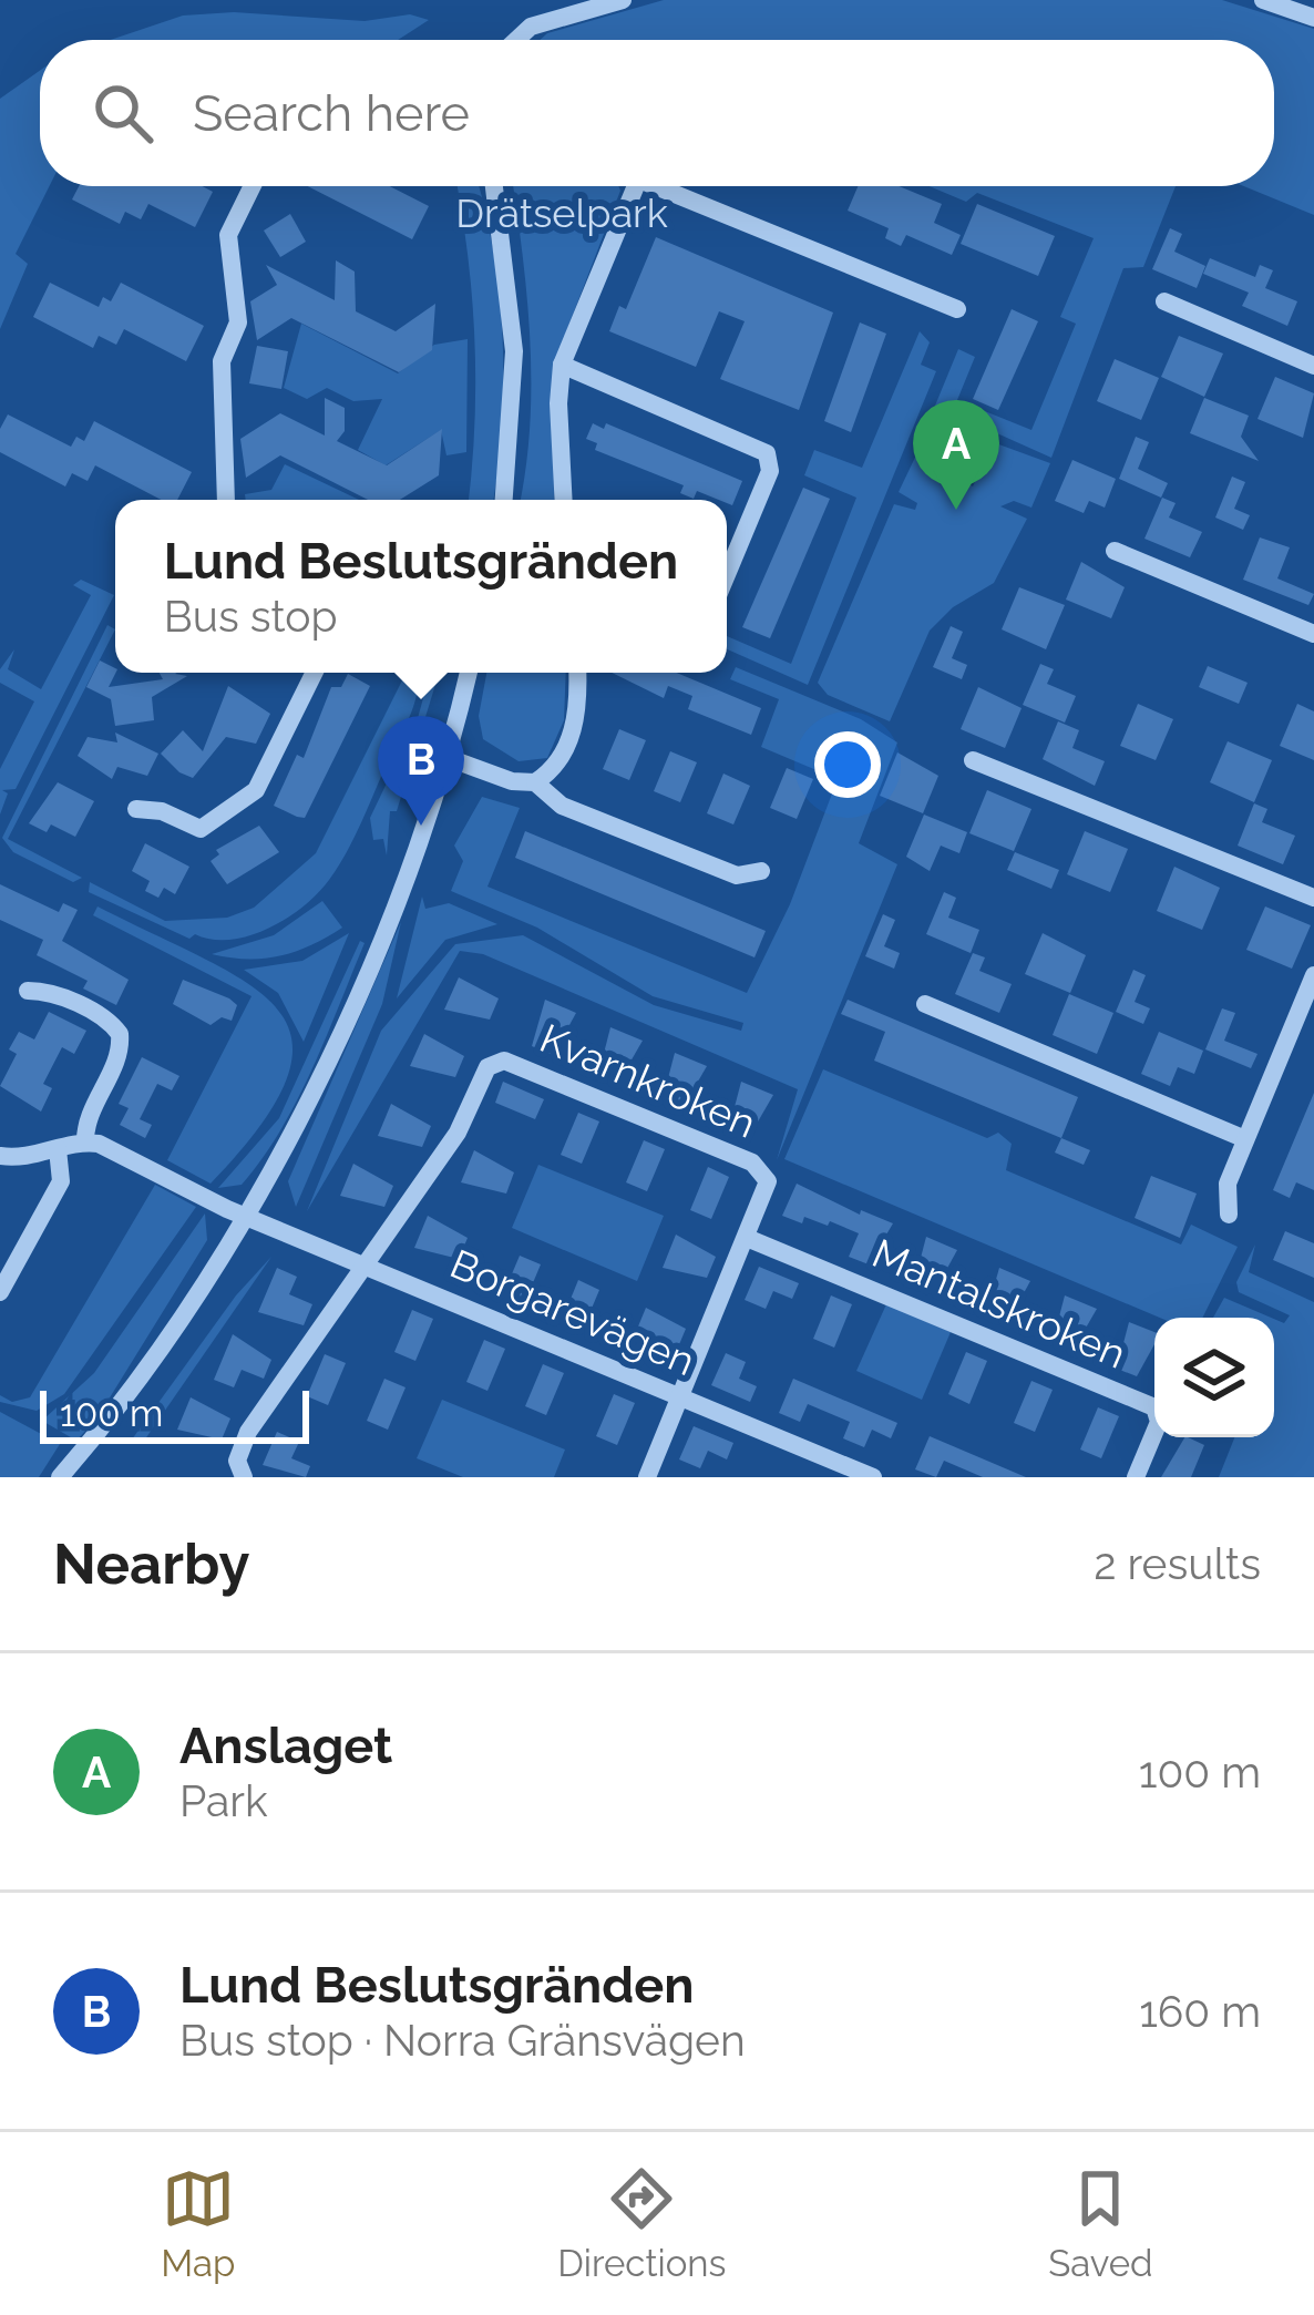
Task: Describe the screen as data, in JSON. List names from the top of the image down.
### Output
{
  "streets": {
    "street": ["Kvarnkroken", "Mantalskroken", "Borgarevägen"]
  },
  "crossings": [
    ["Kvarnkroken", "Mantalskroken"],
    ["Kvarnkroken", "Borgarevägen"]
  ],
  "parks": ["Drätselpark"],
  "scale_bar": "100 m",
  "page": {
    "search": "Search here",
    "pins": ["A", "B"],
    "popup": ["Lund Beslutsgränden", "Bus stop"],
    "scale": "100 m",
    "heading": ["Nearby", "2 results"],
    "list": [
      {
        "mark": "A",
        "name": "Anslaget",
        "note": "Park",
        "value": "100 m"
      },
      {
        "mark": "B",
        "name": "Lund Beslutsgränden",
        "note": "Bus stop · Norra Gränsvägen",
        "value": "160 m"
      }
    ],
    "nav": ["Map", "Directions", "Saved"]
  }
}
